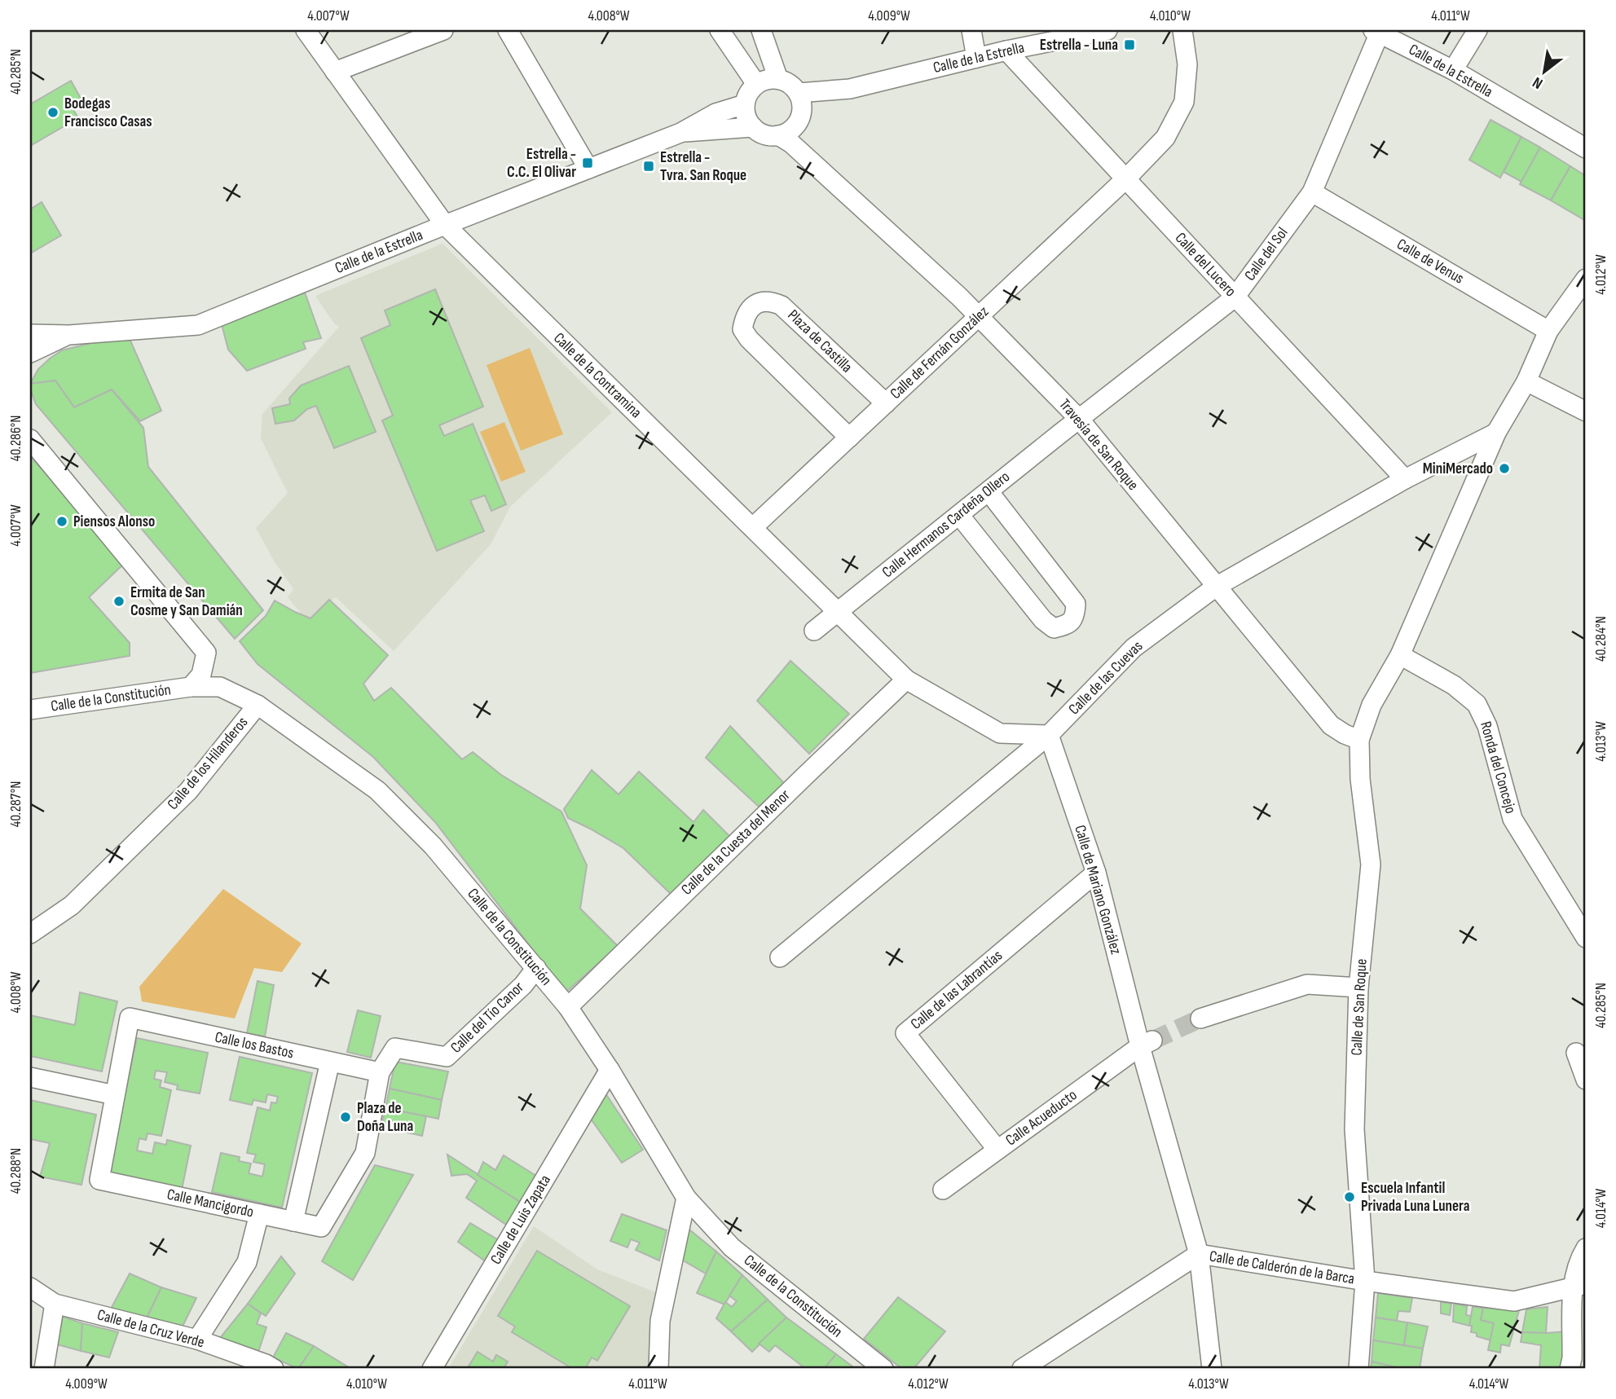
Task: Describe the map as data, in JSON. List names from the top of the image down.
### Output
{
  "streets": {
    "street": [
      "Calle de la Estrella",
      "Calle del Sol",
      "Calle de Venus",
      "Calle del Lucero",
      "Plaza de Castilla",
      "Calle de Fernán González",
      "Calle de la Contramina",
      "Travesía de San Roque",
      "Calle Hermanos Cardeña Ollero",
      "Calle de las Cuevas",
      "Calle de la Constitución",
      "Calle de los Hilanderos",
      "Ronda del Concejo",
      "Calle de la Cuesta del Menor",
      "Calle de Mariano González",
      "Calle de las Labrantías",
      "Calle de San Roque",
      "Calle del Tío Canor",
      "Calle los Bastos",
      "Calle Acueducto",
      "Calle Mancigordo",
      "Calle de Luis Zapata",
      "Calle de Calderón de la Barca",
      "Calle de la Cruz Verde"
    ]
  },
  "crossings": [
    ["Calle de la Estrella", "Calle del Sol"],
    ["Calle de la Estrella", "Calle del Lucero"],
    ["Calle de la Estrella", "Calle de la Contramina"],
    ["Calle de la Estrella", "Travesía de San Roque"],
    ["Calle del Sol", "Calle de Venus"],
    ["Calle del Sol", "Calle del Lucero"],
    ["Calle del Sol", "Travesía de San Roque"],
    ["Calle del Sol", "Calle Hermanos Cardeña Ollero"],
    ["Calle de Venus", "Calle de San Roque"],
    ["Calle del Lucero", "Calle de Fernán González"],
    ["Calle del Lucero", "Calle de las Cuevas"],
    ["Plaza de Castilla", "Calle de Fernán González"],
    ["Calle de Fernán González", "Calle de la Contramina"],
    ["Calle de Fernán González", "Travesía de San Roque"],
    ["Calle de la Contramina", "Calle Hermanos Cardeña Ollero"],
    ["Calle de la Contramina", "Calle de las Cuevas"],
    ["Calle de la Contramina", "Calle de la Cuesta del Menor"],
    ["Calle de la Contramina", "Calle de Mariano González"],
    ["Travesía de San Roque", "Calle Hermanos Cardeña Ollero"],
    ["Travesía de San Roque", "Calle de las Cuevas"],
    ["Travesía de San Roque", "Calle de San Roque"],
    ["Calle de las Cuevas", "Calle de Mariano González"],
    ["Calle de las Cuevas", "Calle de San Roque"],
    ["Calle de la Constitución", "Calle de los Hilanderos"],
    ["Calle de la Constitución", "Calle de la Cuesta del Menor"],
    ["Calle de la Constitución", "Calle del Tío Canor"],
    ["Calle de la Constitución", "Calle de Luis Zapata"],
    ["Ronda del Concejo", "Calle de San Roque"],
    ["Calle de Mariano González", "Calle de las Labrantías"],
    ["Calle de Mariano González", "Calle Acueducto"],
    ["Calle de Mariano González", "Calle de Calderón de la Barca"],
    ["Calle de las Labrantías", "Calle Acueducto"],
    ["Calle de San Roque", "Calle de Calderón de la Barca"],
    ["Calle del Tío Canor", "Calle los Bastos"],
    ["Calle del Tío Canor", "Calle Mancigordo"],
    ["Calle los Bastos", "Calle Mancigordo"]
  ],
  "places": {
    "transit": ["Estrella - Luna", "Estrella - C.C. El Olivar", "Estrella - Tvra. San Roque"],
    "other": [
      "Bodegas Francisco Casas",
      "MiniMercado",
      "Piensos Alonso",
      "Ermita de San Cosme y San Damián",
      "Plaza de Doña Luna",
      "Escuela Infantil Privada Luna Lunera"
    ]
  },
  "north": "bottom left",
  "coordinates": [
    "4.007°W",
    "4.008°W",
    "4.009°W",
    "4.010°W",
    "4.011°W",
    "40.285°N",
    "4.012°W",
    "40.286°N",
    "40.284°N",
    "4.013°W",
    "40.287°N",
    "40.288°N",
    "4.014°W"
  ]
}
